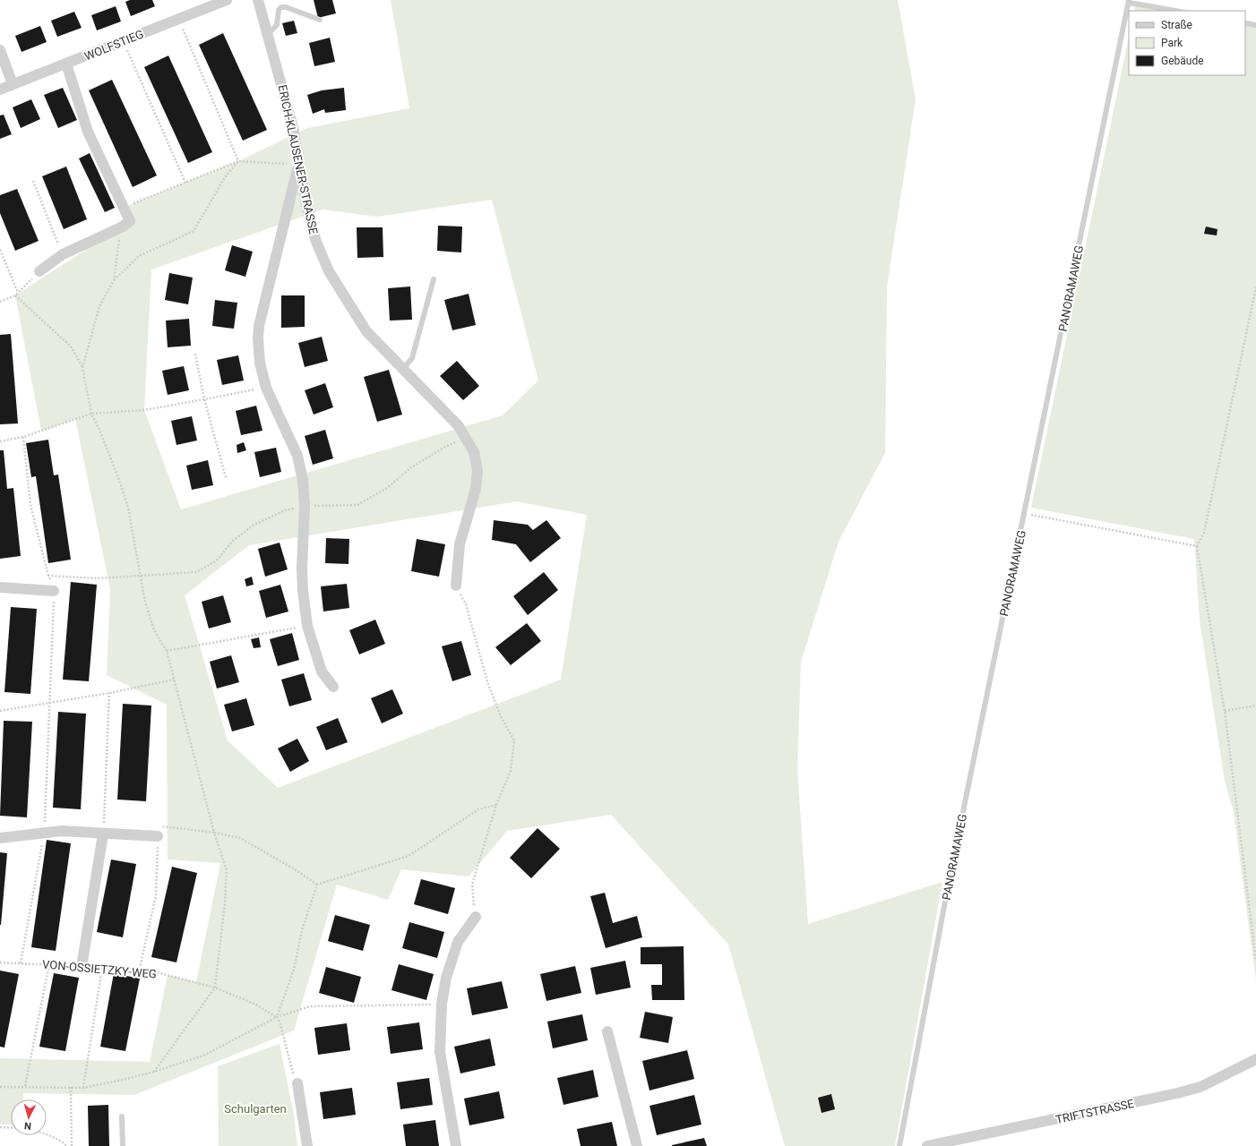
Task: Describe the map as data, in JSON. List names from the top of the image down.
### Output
{
  "streets": {
    "street": ["WOLFSTIEG", "ERICH-KLAUSENER-STRASSE", "TRIFTSTRASSE"],
    "lane": ["PANORAMAWEG"],
    "path": ["VON-OSSIETZKY-WEG"]
  },
  "parks": ["Schulgarten"],
  "legend": ["Straße", "Park", "Gebäude"],
  "north": "bottom"
}
